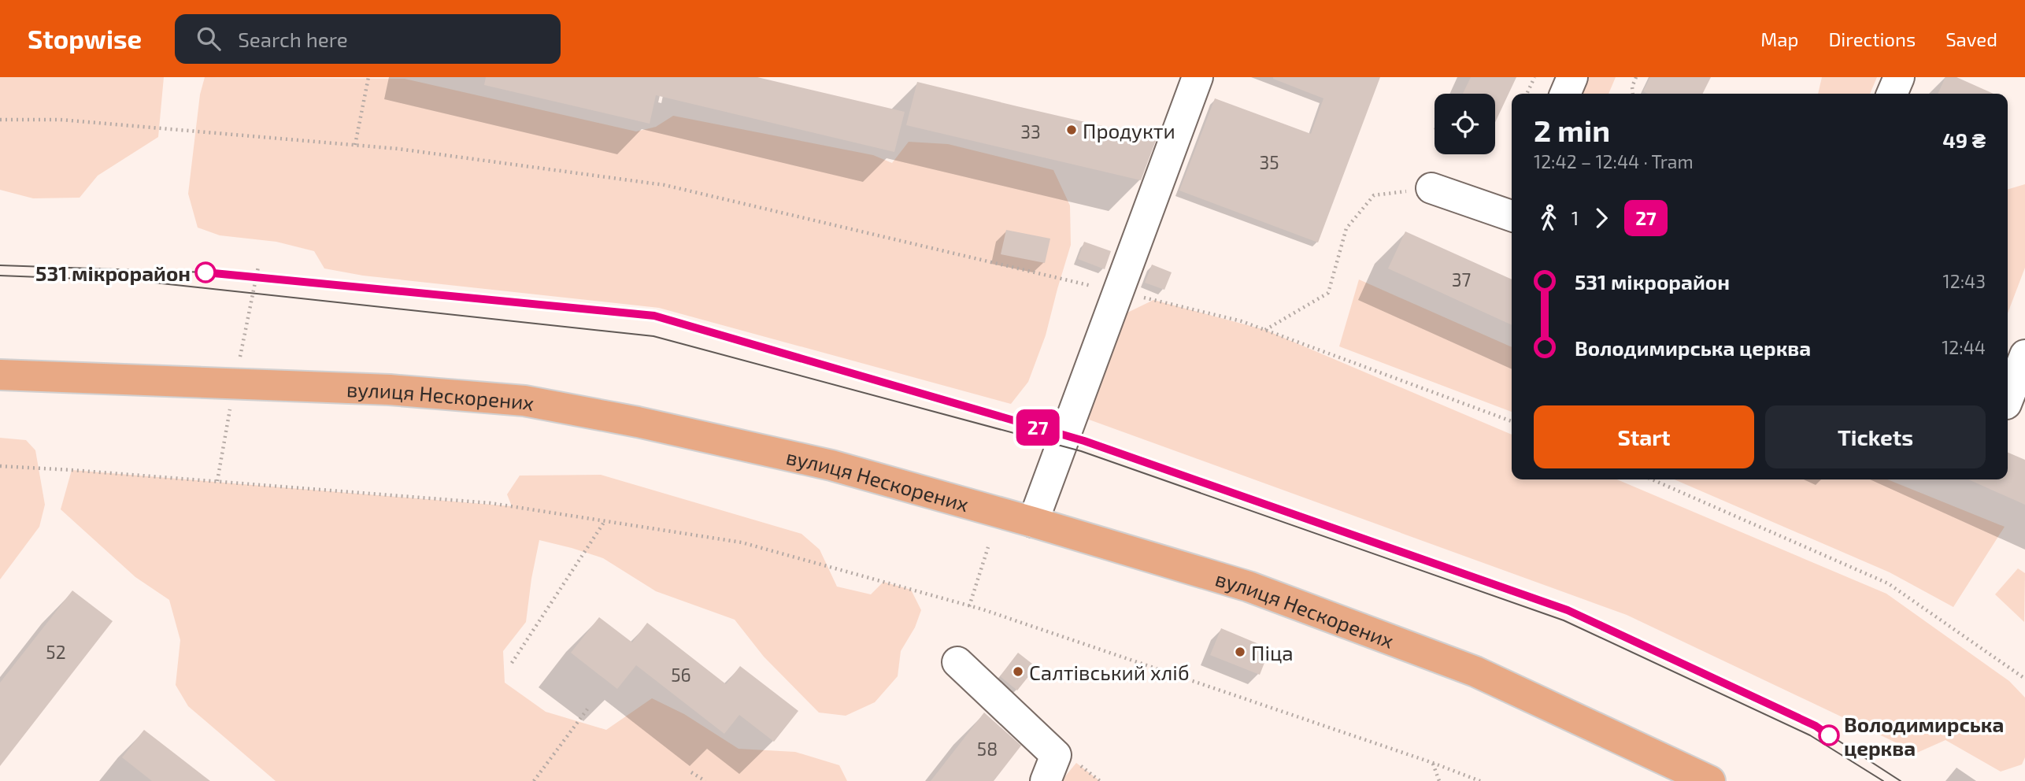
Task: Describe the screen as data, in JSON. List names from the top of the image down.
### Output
{
  "streets": {
    "main road": ["вулиця Нескорених"]
  },
  "places": [
    "Продукти",
    "531 мікрорайон",
    "Піца",
    "Салтівський хліб",
    "Володимирська церква"
  ],
  "lines": ["tram line 27"],
  "house_numbers": [
    "33",
    "35",
    "37",
    "52",
    "56",
    "58"
  ],
  "page": {
    "header": "Stopwise",
    "search": "Search here",
    "nav": ["Map", "Directions", "Saved"],
    "on_map": "27",
    "heading": ["2 min", "12:42 – 12:44 · Tram", "49 ₴"],
    "legs": ["1", "27"],
    "list": [
      {
        "name": "531 мікрорайон",
        "value": "12:43"
      },
      {
        "name": "Володимирська церква",
        "value": "12:44"
      }
    ],
    "buttons": ["Start", "Tickets"]
  }
}
